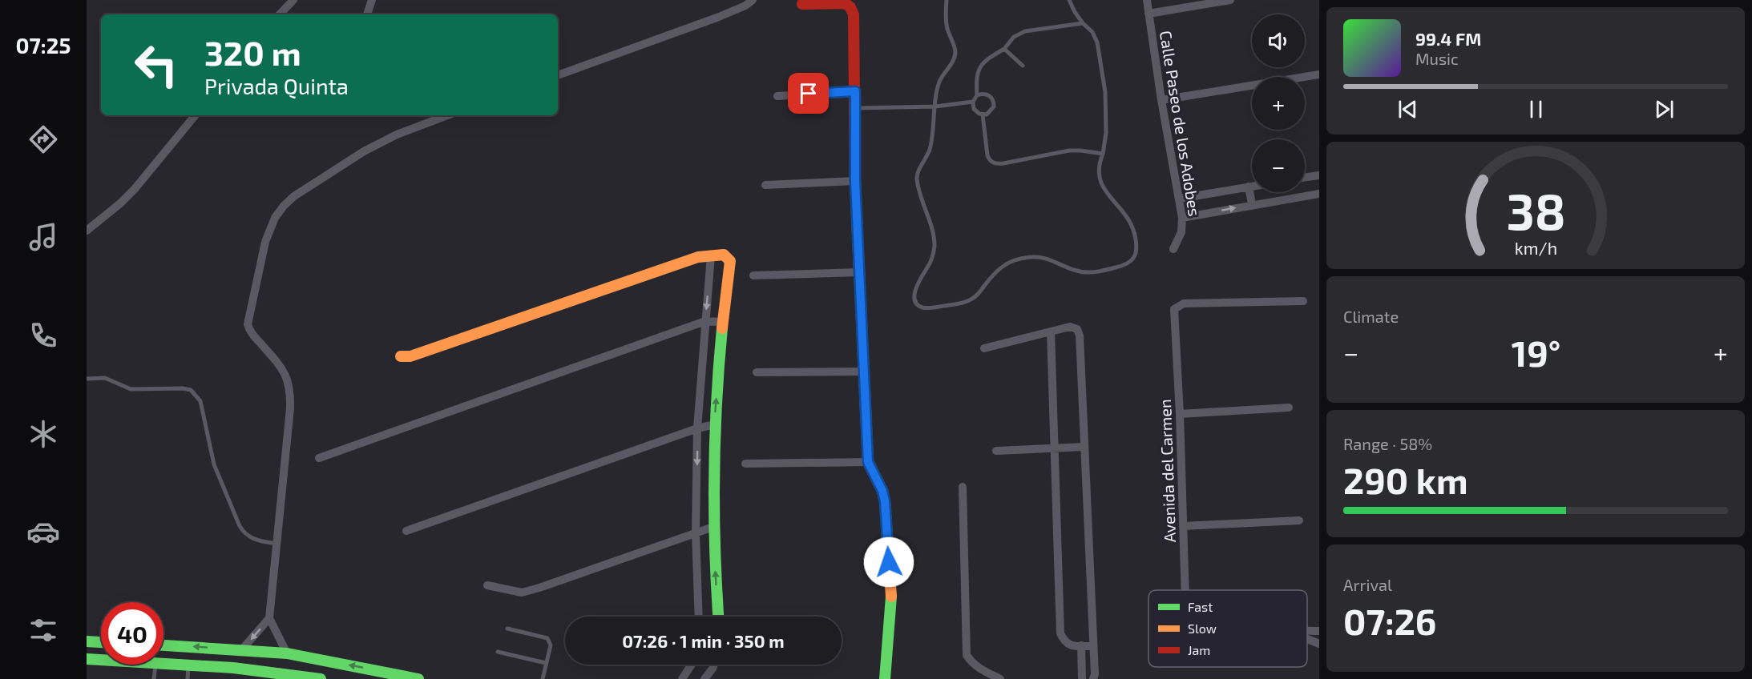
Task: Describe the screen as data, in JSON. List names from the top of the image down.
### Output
{
  "streets": {
    "street": ["Calle Paseo de los Adobes", "Avenida del Carmen"]
  },
  "legend": ["Fast", "Slow", "Jam"],
  "page": {
    "tabs": "07:25",
    "map_buttons": ["+", "−"],
    "turn": ["320 m", "Privada Quinta"],
    "song": ["99.4 FM", "Music"],
    "tile": [
      "Climate",
      ["Range · 58%", "290 km"],
      ["Arrival", "07:26"]
    ],
    "heat": ["−", "19°", "+"],
    "limit": "40",
    "trip": "07:26 · 1 min · 350 m",
    "gauge": ["38", "km/h"]
  }
}
